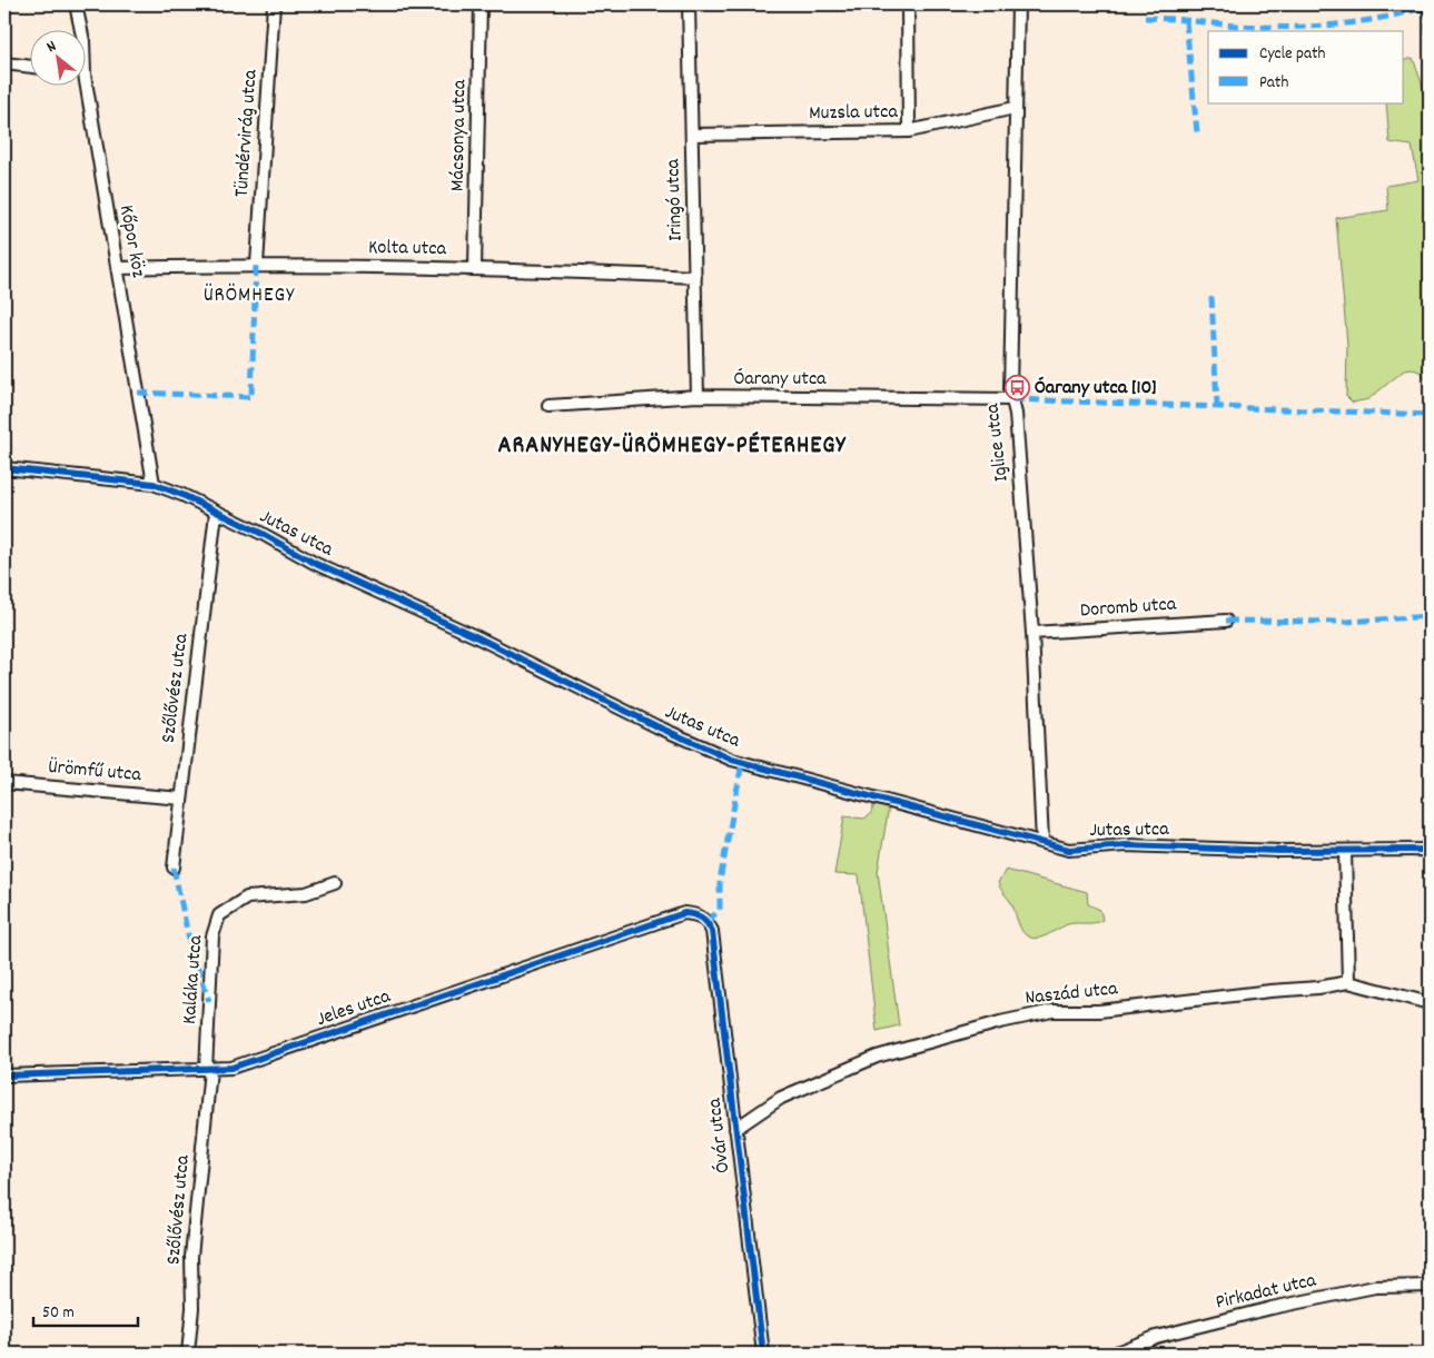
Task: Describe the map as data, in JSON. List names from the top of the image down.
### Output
{
  "streets": {
    "street": [
      "Muzsla utca",
      "Tündérvirág utca",
      "Mácsonya utca",
      "Iringó utca",
      "Kőpor köz",
      "Kolta utca",
      "Óarany utca",
      "Iglice utca",
      "Jutas utca",
      "Doromb utca",
      "Szőlővész utca",
      "Ürömfű utca",
      "Kaláka utca",
      "Naszád utca",
      "Jeles utca",
      "Óvár utca",
      "Pirkadat utca"
    ]
  },
  "crossings": [
    ["Muzsla utca", "Iringó utca"],
    ["Muzsla utca", "Iglice utca"],
    ["Tündérvirág utca", "Kolta utca"],
    ["Mácsonya utca", "Kolta utca"],
    ["Iringó utca", "Kolta utca"],
    ["Iringó utca", "Óarany utca"],
    ["Kőpor köz", "Kolta utca"],
    ["Kőpor köz", "Jutas utca"],
    ["Óarany utca", "Iglice utca"],
    ["Iglice utca", "Jutas utca"],
    ["Iglice utca", "Doromb utca"],
    ["Jutas utca", "Szőlővész utca"],
    ["Szőlővész utca", "Ürömfű utca"],
    ["Szőlővész utca", "Kaláka utca"],
    ["Szőlővész utca", "Jeles utca"],
    ["Kaláka utca", "Jeles utca"],
    ["Naszád utca", "Óvár utca"],
    ["Jeles utca", "Óvár utca"]
  ],
  "districts": ["ÜRÖMHEGY", "ARANYHEGY-ÜRÖMHEGY-PÉTERHEGY"],
  "places": {
    "bus stop": ["Óarany utca [10]"]
  },
  "legend": ["Cycle path", "Path"],
  "scale_bar": "50 m",
  "north": "top left"
}
